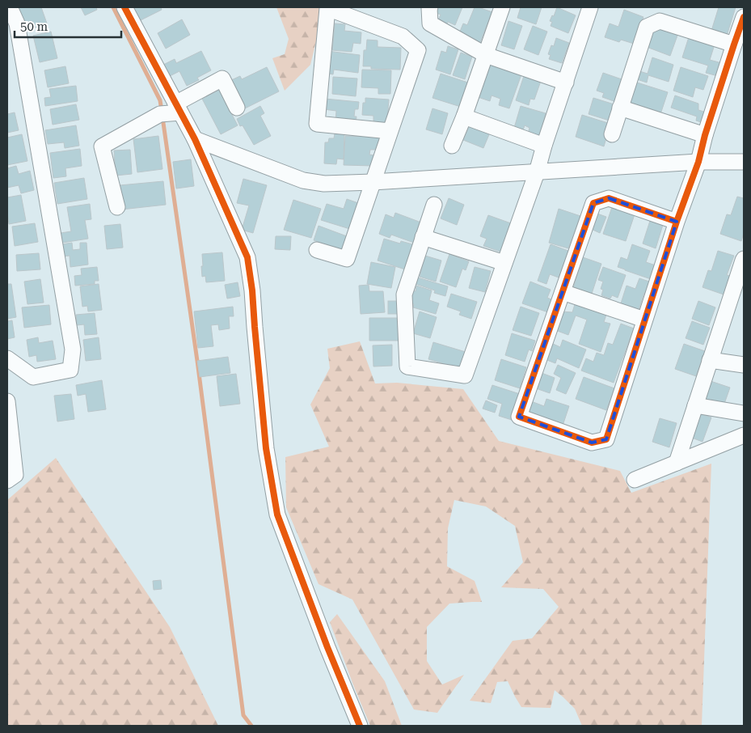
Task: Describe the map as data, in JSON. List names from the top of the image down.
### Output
{
  "scale_bar": "50 m"
}
